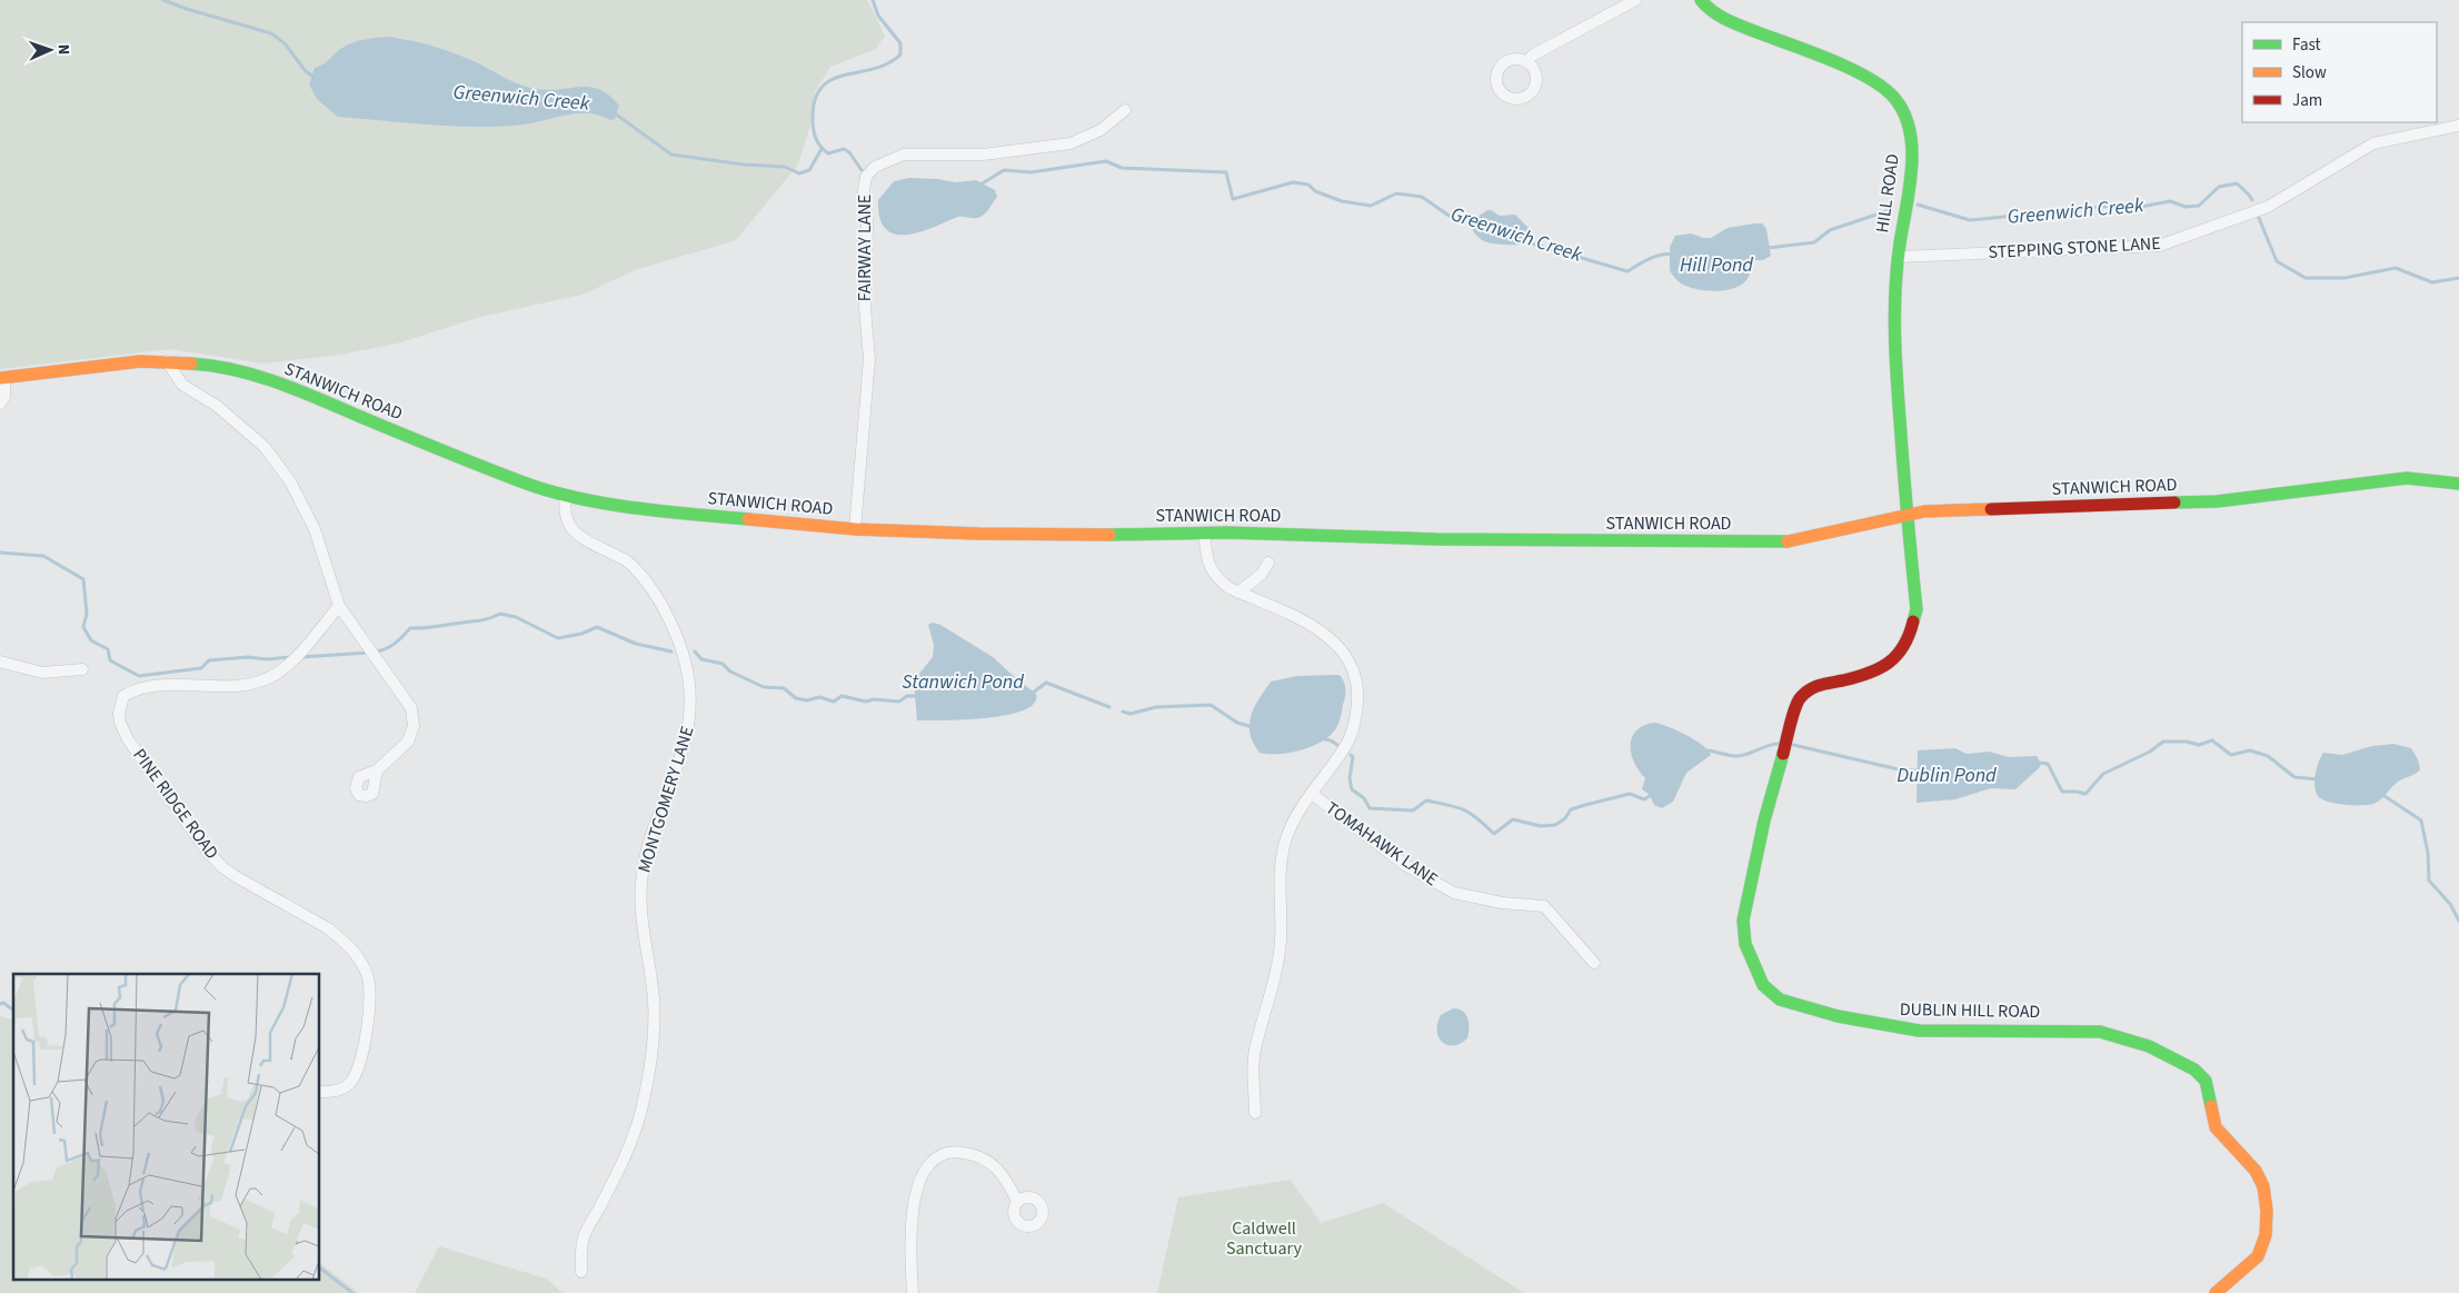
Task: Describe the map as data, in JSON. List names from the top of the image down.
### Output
{
  "streets": {
    "street": [
      "HILL ROAD",
      "FAIRWAY LANE",
      "STEPPING STONE LANE",
      "STANWICH ROAD",
      "MONTGOMERY LANE",
      "PINE RIDGE ROAD",
      "TOMAHAWK LANE",
      "DUBLIN HILL ROAD"
    ]
  },
  "crossings": [
    ["HILL ROAD", "STEPPING STONE LANE"],
    ["HILL ROAD", "STANWICH ROAD"],
    ["HILL ROAD", "DUBLIN HILL ROAD"],
    ["FAIRWAY LANE", "STANWICH ROAD"],
    ["STANWICH ROAD", "MONTGOMERY LANE"],
    ["STANWICH ROAD", "DUBLIN HILL ROAD"]
  ],
  "water": [
    "Greenwich Creek",
    "Hill Pond",
    "Stanwich Pond",
    "Dublin Pond"
  ],
  "parks": ["Caldwell Sanctuary"],
  "legend": ["Fast", "Slow", "Jam"],
  "north": "right"
}
